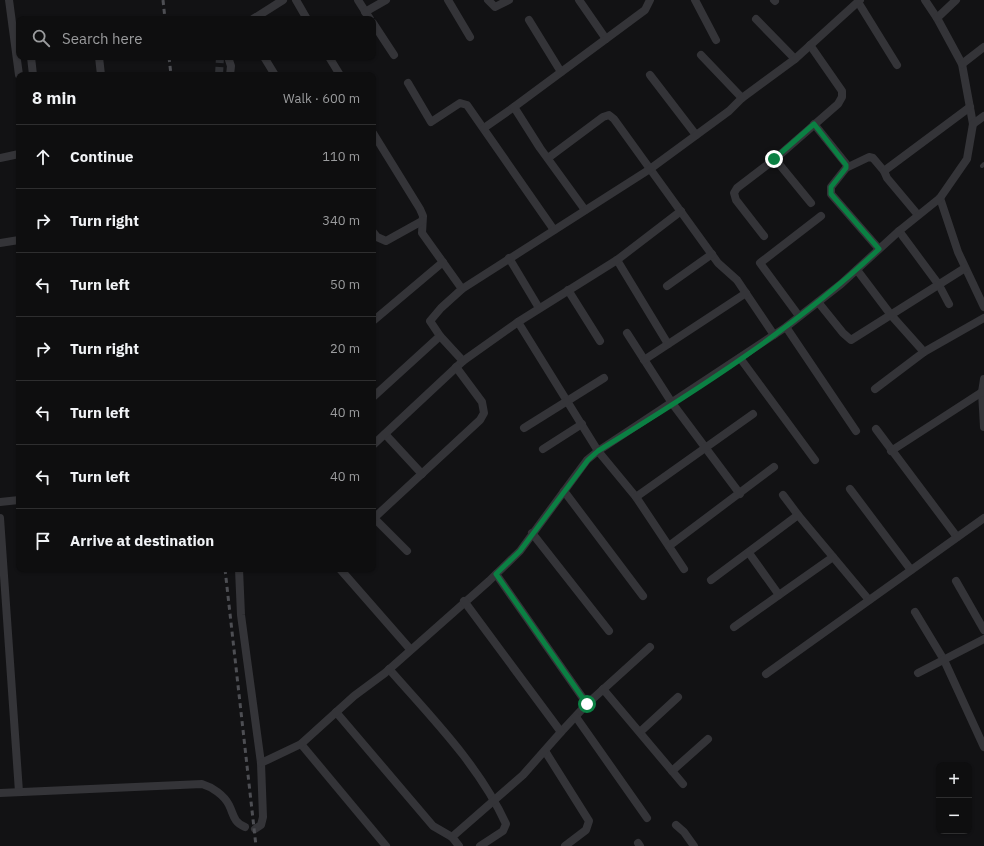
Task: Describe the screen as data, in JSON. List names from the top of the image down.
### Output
{
  "page": {
    "search": "Search here",
    "heading": ["8 min", "Walk · 600 m"],
    "list": [
      ["Continue", "110 m"],
      ["Turn right", "340 m"],
      ["Turn left", "50 m"],
      ["Turn right", "20 m"],
      ["Turn left", "40 m"],
      ["Turn left", "40 m"],
      "Arrive at destination"
    ],
    "map_buttons": ["+", "−"]
  }
}
